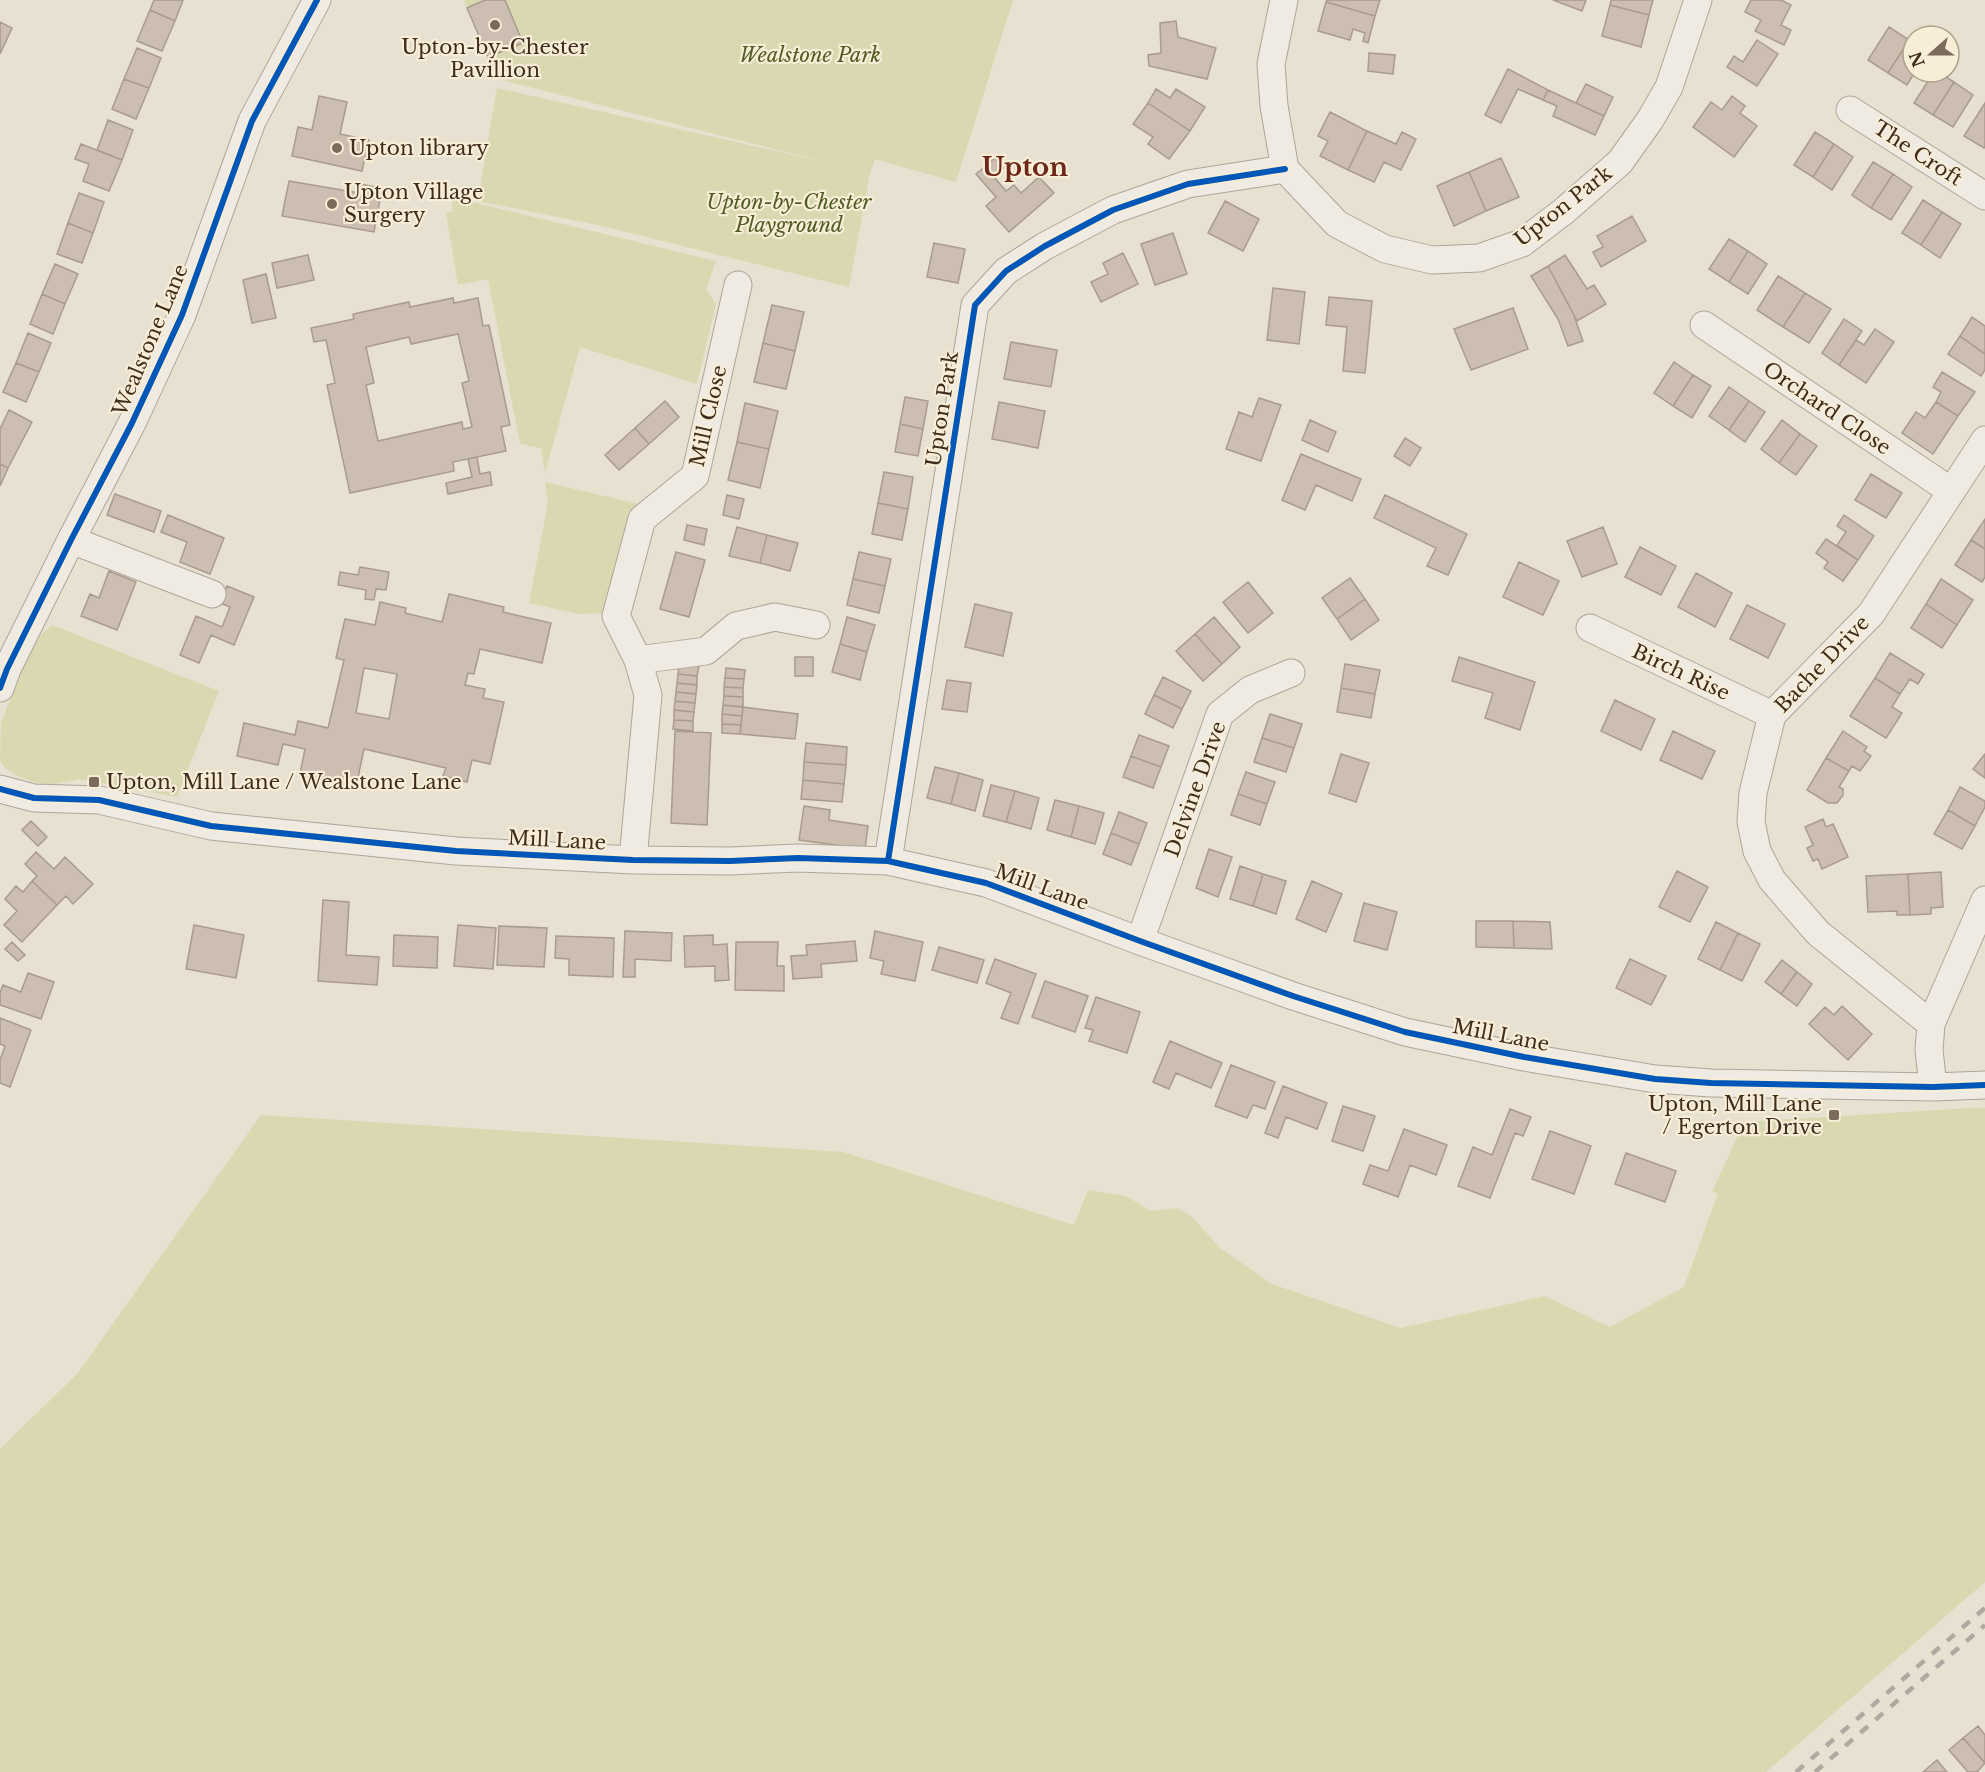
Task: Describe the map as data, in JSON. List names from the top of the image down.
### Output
{
  "streets": {
    "street": [
      "The Croft",
      "Upton Park",
      "Wealstone Lane",
      "Orchard Close",
      "Mill Close",
      "Bache Drive",
      "Birch Rise",
      "Delvine Drive",
      "Mill Lane"
    ]
  },
  "crossings": [
    ["Upton Park", "Mill Lane"],
    ["Orchard Close", "Bache Drive"],
    ["Mill Close", "Mill Lane"],
    ["Bache Drive", "Birch Rise"],
    ["Delvine Drive", "Mill Lane"]
  ],
  "districts": ["Upton"],
  "parks": ["Wealstone Park", "Upton-by-Chester Playground"],
  "places": {
    "other": ["Upton-by-Chester Pavillion", "Upton library", "Upton Village Surgery"],
    "transit": ["Upton, Mill Lane / Wealstone Lane", "Upton, Mill Lane / Egerton Drive"]
  },
  "north": "left"
}
